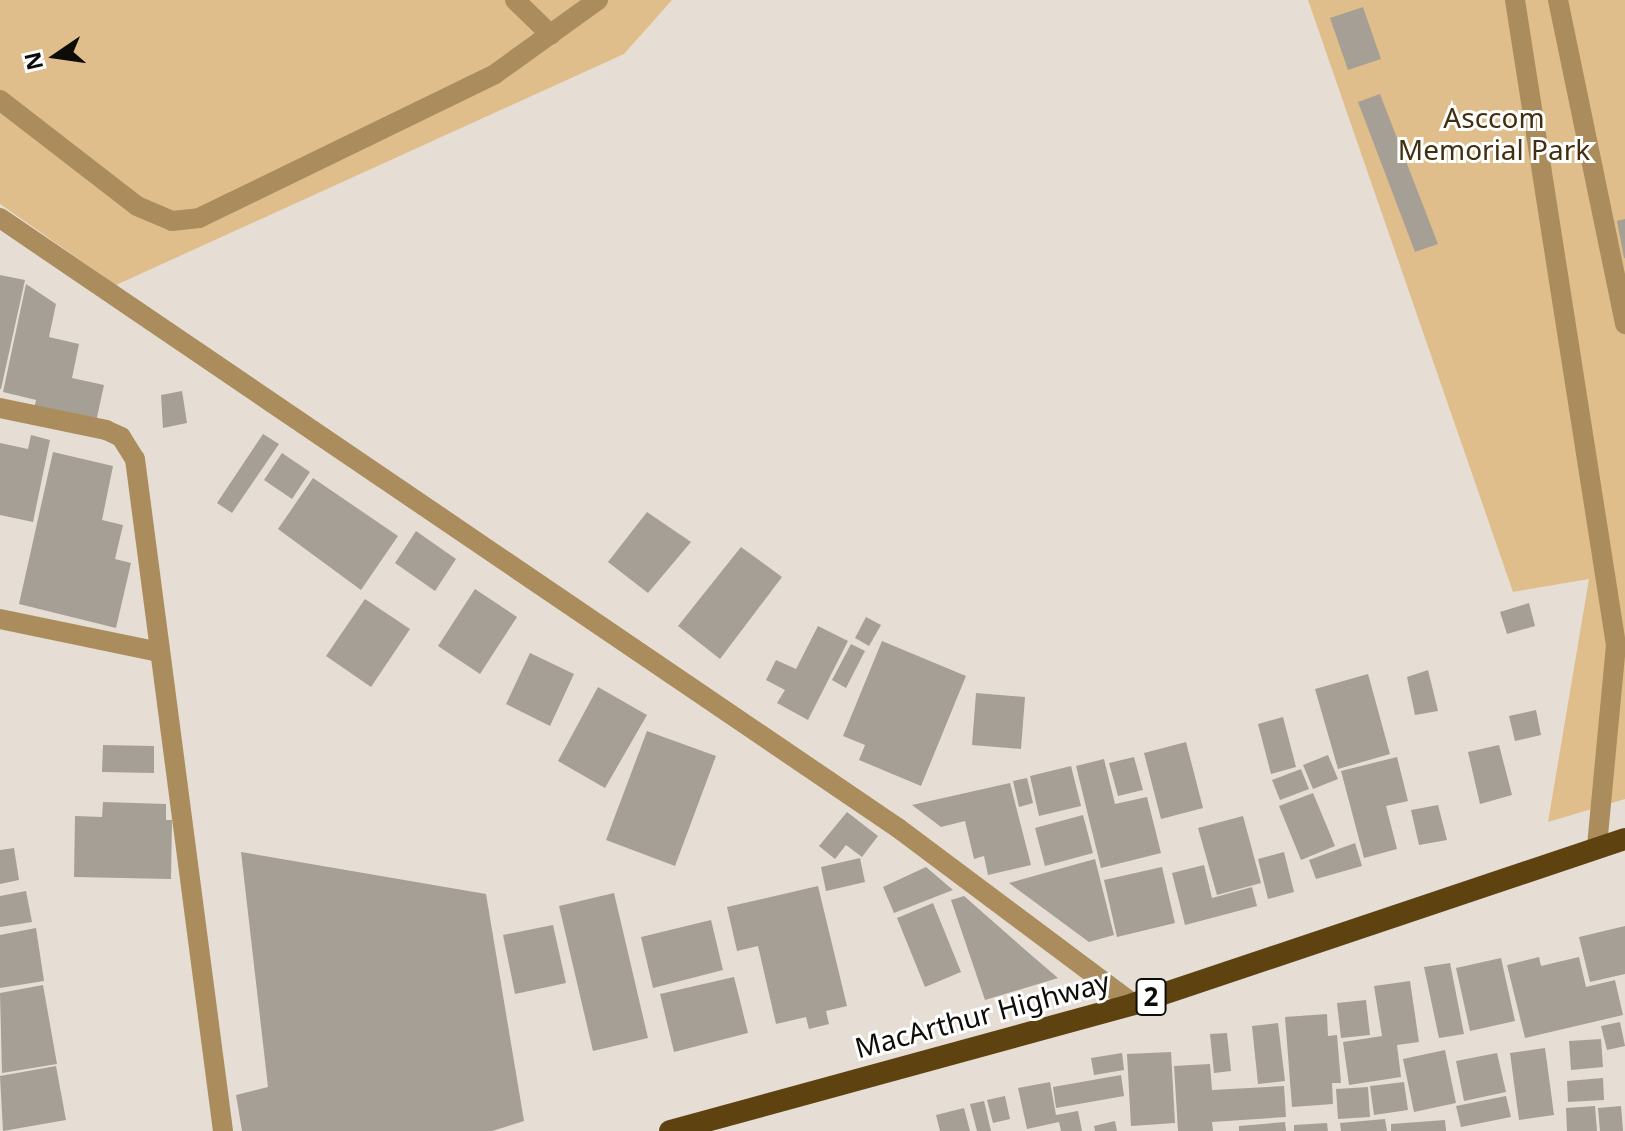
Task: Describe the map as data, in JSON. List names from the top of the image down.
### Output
{
  "streets": {
    "highway": ["2", "MacArthur Highway"]
  },
  "parks": ["Asccom Memorial Park"],
  "north": "left"
}
